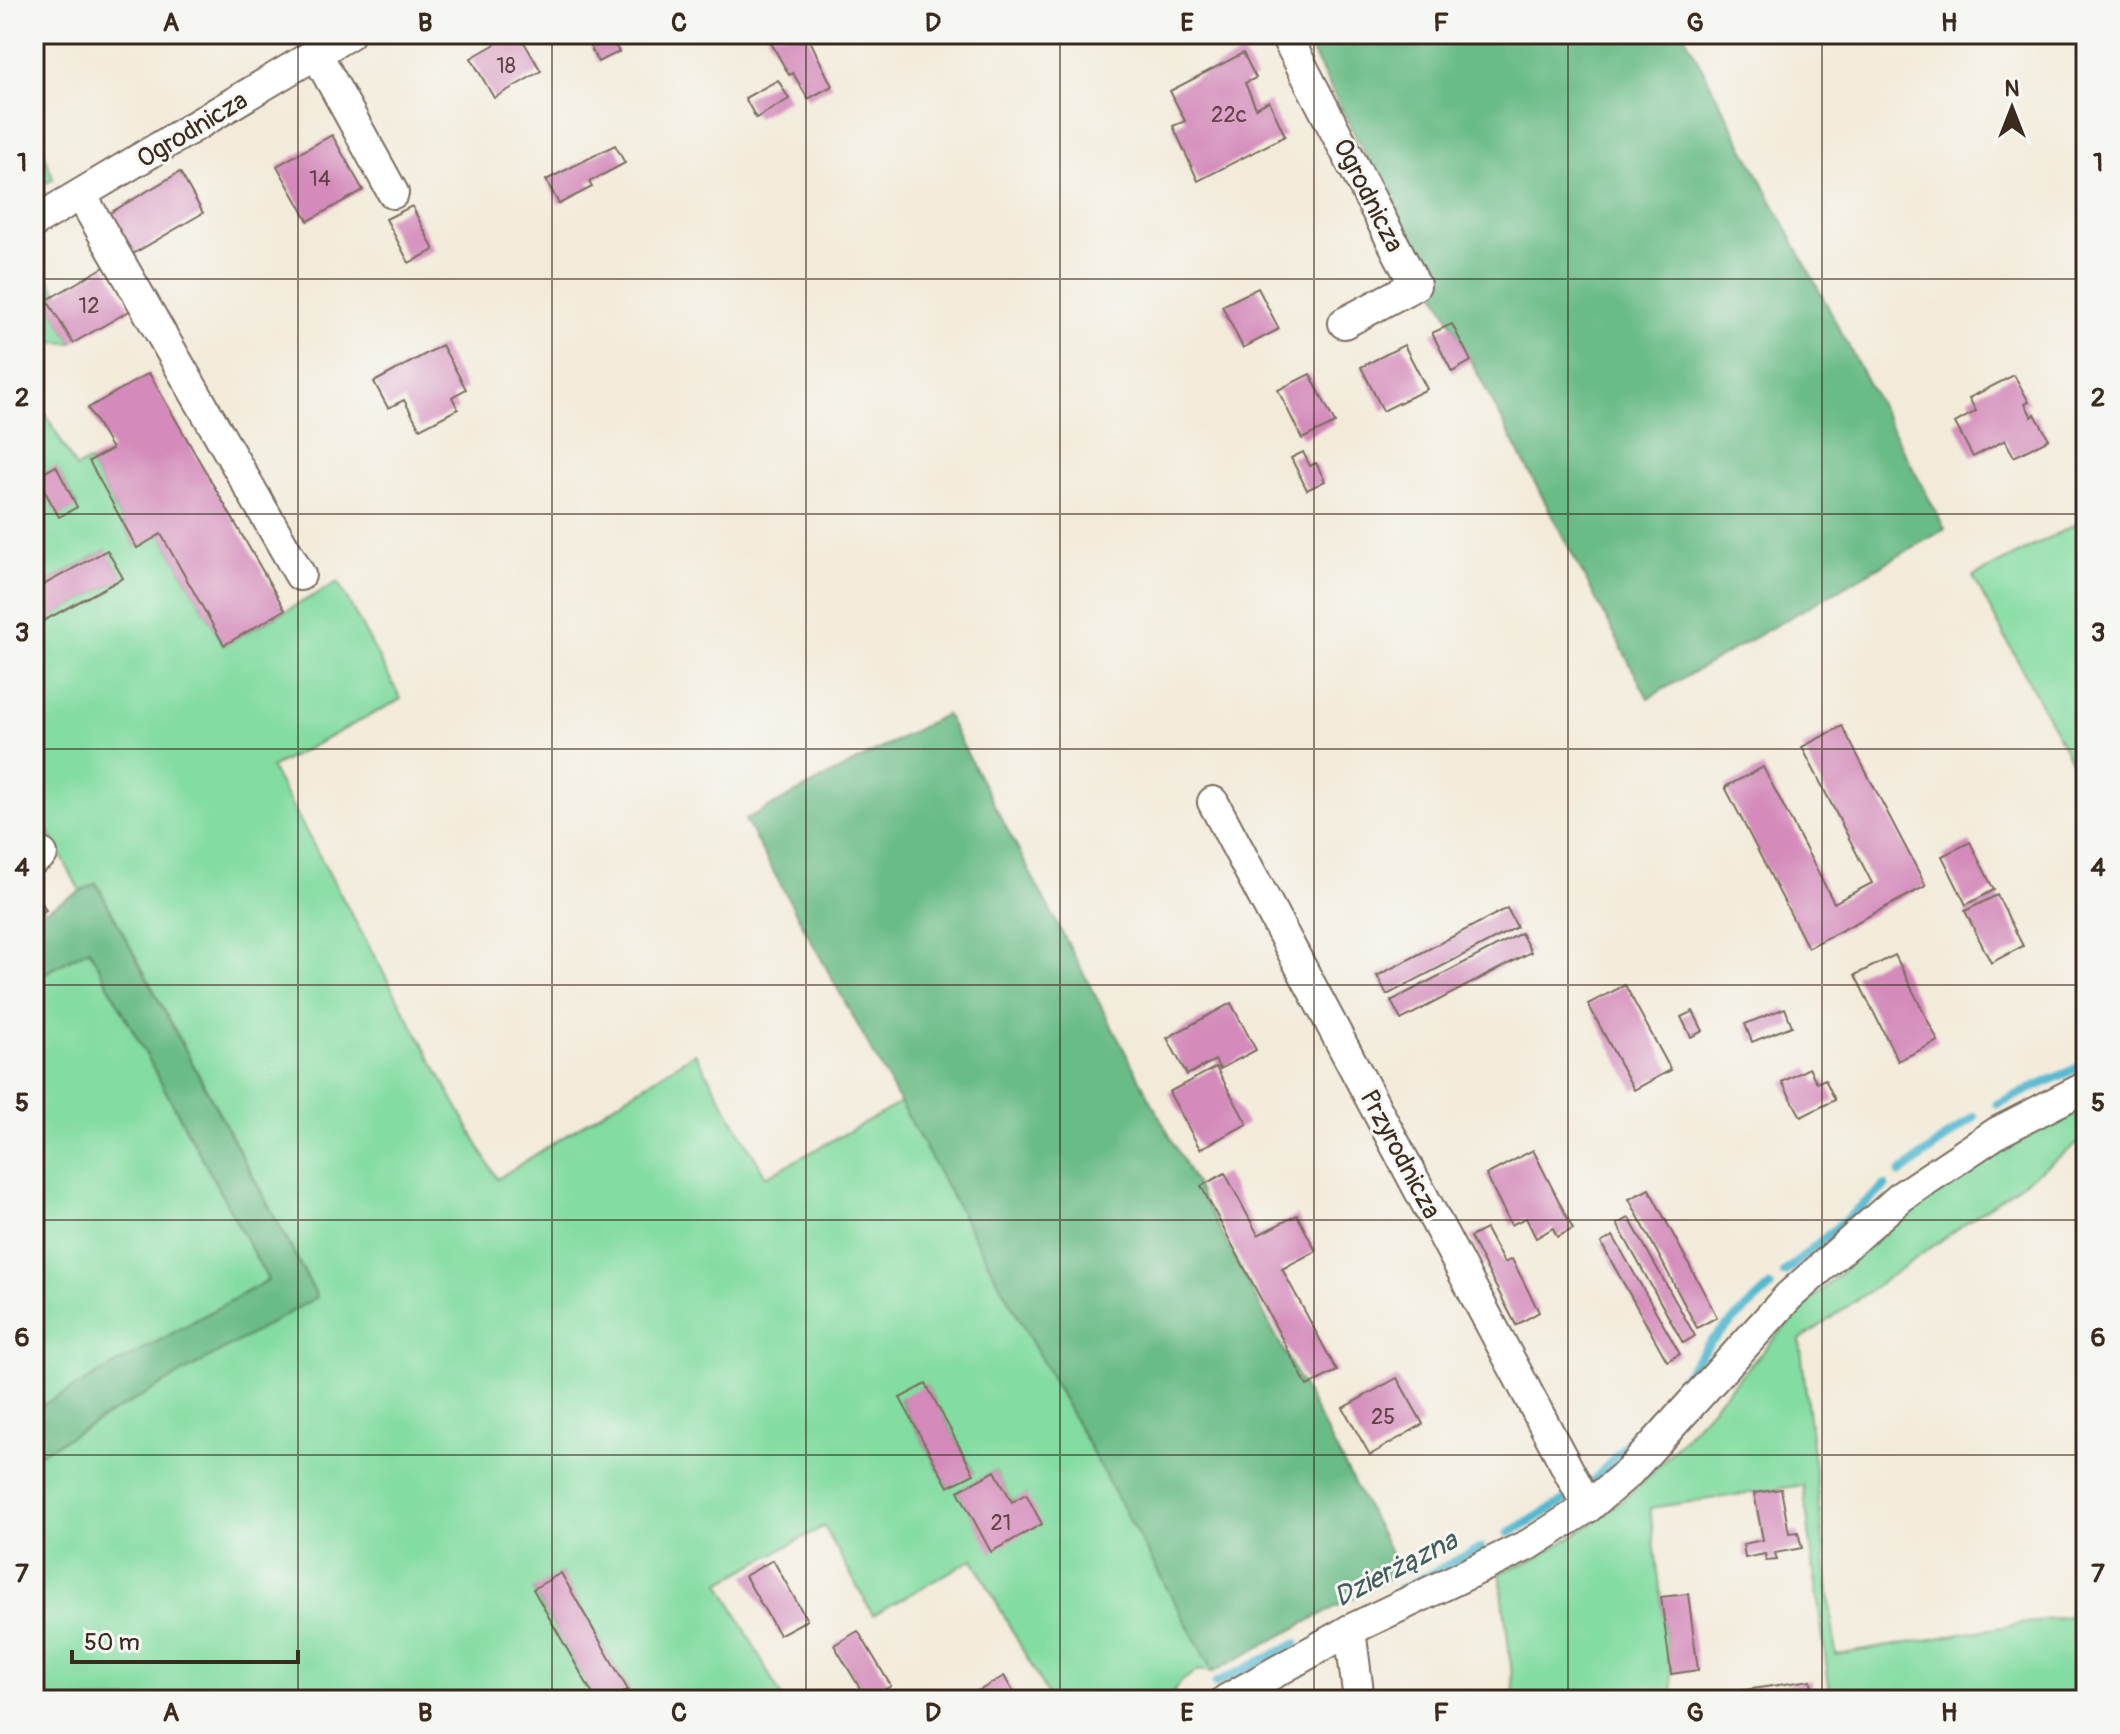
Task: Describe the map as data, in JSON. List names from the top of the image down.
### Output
{
  "streets": {
    "street": ["Ogrodnicza", "Przyrodnicza"]
  },
  "water": ["Dzierżązna"],
  "house_numbers": [
    "18",
    "22c",
    "14",
    "12",
    "25",
    "21"
  ],
  "scale_bar": "50 m",
  "north": "top",
  "grid": {
    "columns": [
      "A",
      "B",
      "C",
      "D",
      "E",
      "F",
      "G",
      "H"
    ],
    "rows": [
      "1",
      "2",
      "3",
      "4",
      "5",
      "6",
      "7"
    ]
  }
}
